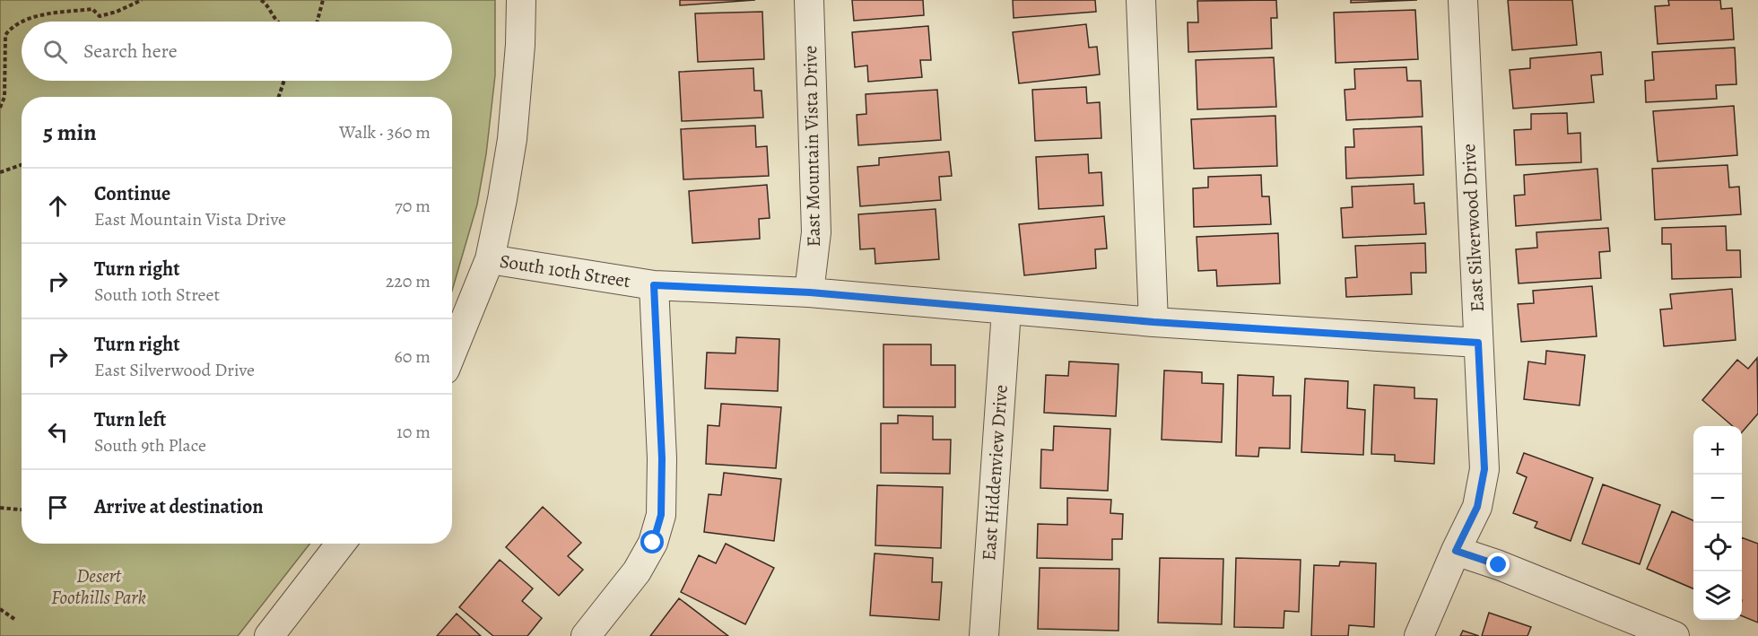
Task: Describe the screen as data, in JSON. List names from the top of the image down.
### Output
{
  "streets": {
    "street": [
      "East Mountain Vista Drive",
      "East Silverwood Drive",
      "South 10th Street",
      "East Hiddenview Drive"
    ]
  },
  "crossings": [
    ["East Mountain Vista Drive", "South 10th Street"],
    ["East Silverwood Drive", "South 10th Street"],
    ["South 10th Street", "East Hiddenview Drive"]
  ],
  "parks": ["Desert Foothills Park"],
  "page": {
    "search": "Search here",
    "heading": ["5 min", "Walk · 360 m"],
    "list": [
      ["Continue", "East Mountain Vista Drive", "70 m"],
      ["Turn right", "South 10th Street", "220 m"],
      ["Turn right", "East Silverwood Drive", "60 m"],
      ["Turn left", "South 9th Place", "10 m"],
      "Arrive at destination"
    ],
    "map_buttons": ["+", "−"]
  }
}
